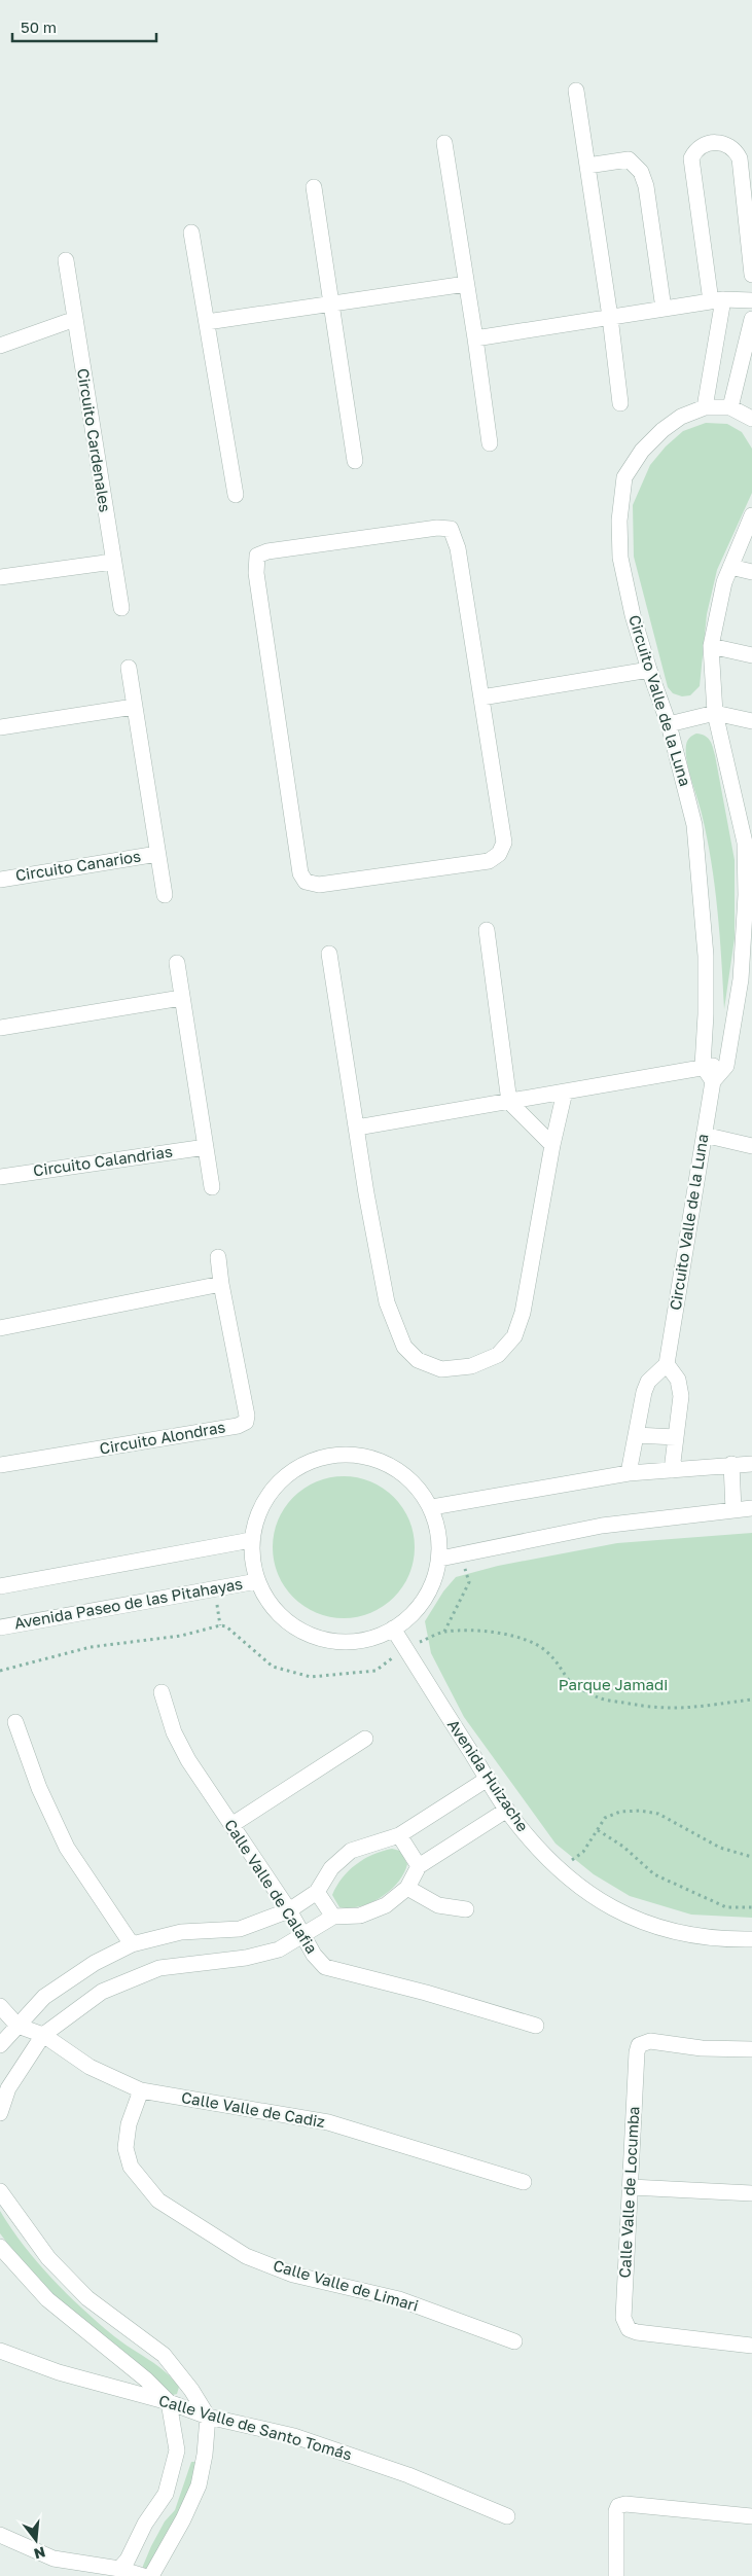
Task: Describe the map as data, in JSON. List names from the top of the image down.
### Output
{
  "streets": {
    "street": [
      "Circuito Cardenales",
      "Circuito Valle de la Luna",
      "Circuito Canarios",
      "Circuito Calandrias",
      "Circuito Alondras",
      "Avenida Paseo de las Pitahayas",
      "Avenida Huizache",
      "Calle Valle de Calafia",
      "Calle Valle de Cadiz",
      "Calle Valle de Locumba",
      "Calle Valle de Limari",
      "Calle Valle de Santo Tomás"
    ]
  },
  "crossings": [
    ["Calle Valle de Cadiz", "Calle Valle de Limari"]
  ],
  "parks": ["Parque Jamadi"],
  "scale_bar": "50 m",
  "north": "bottom"
}
